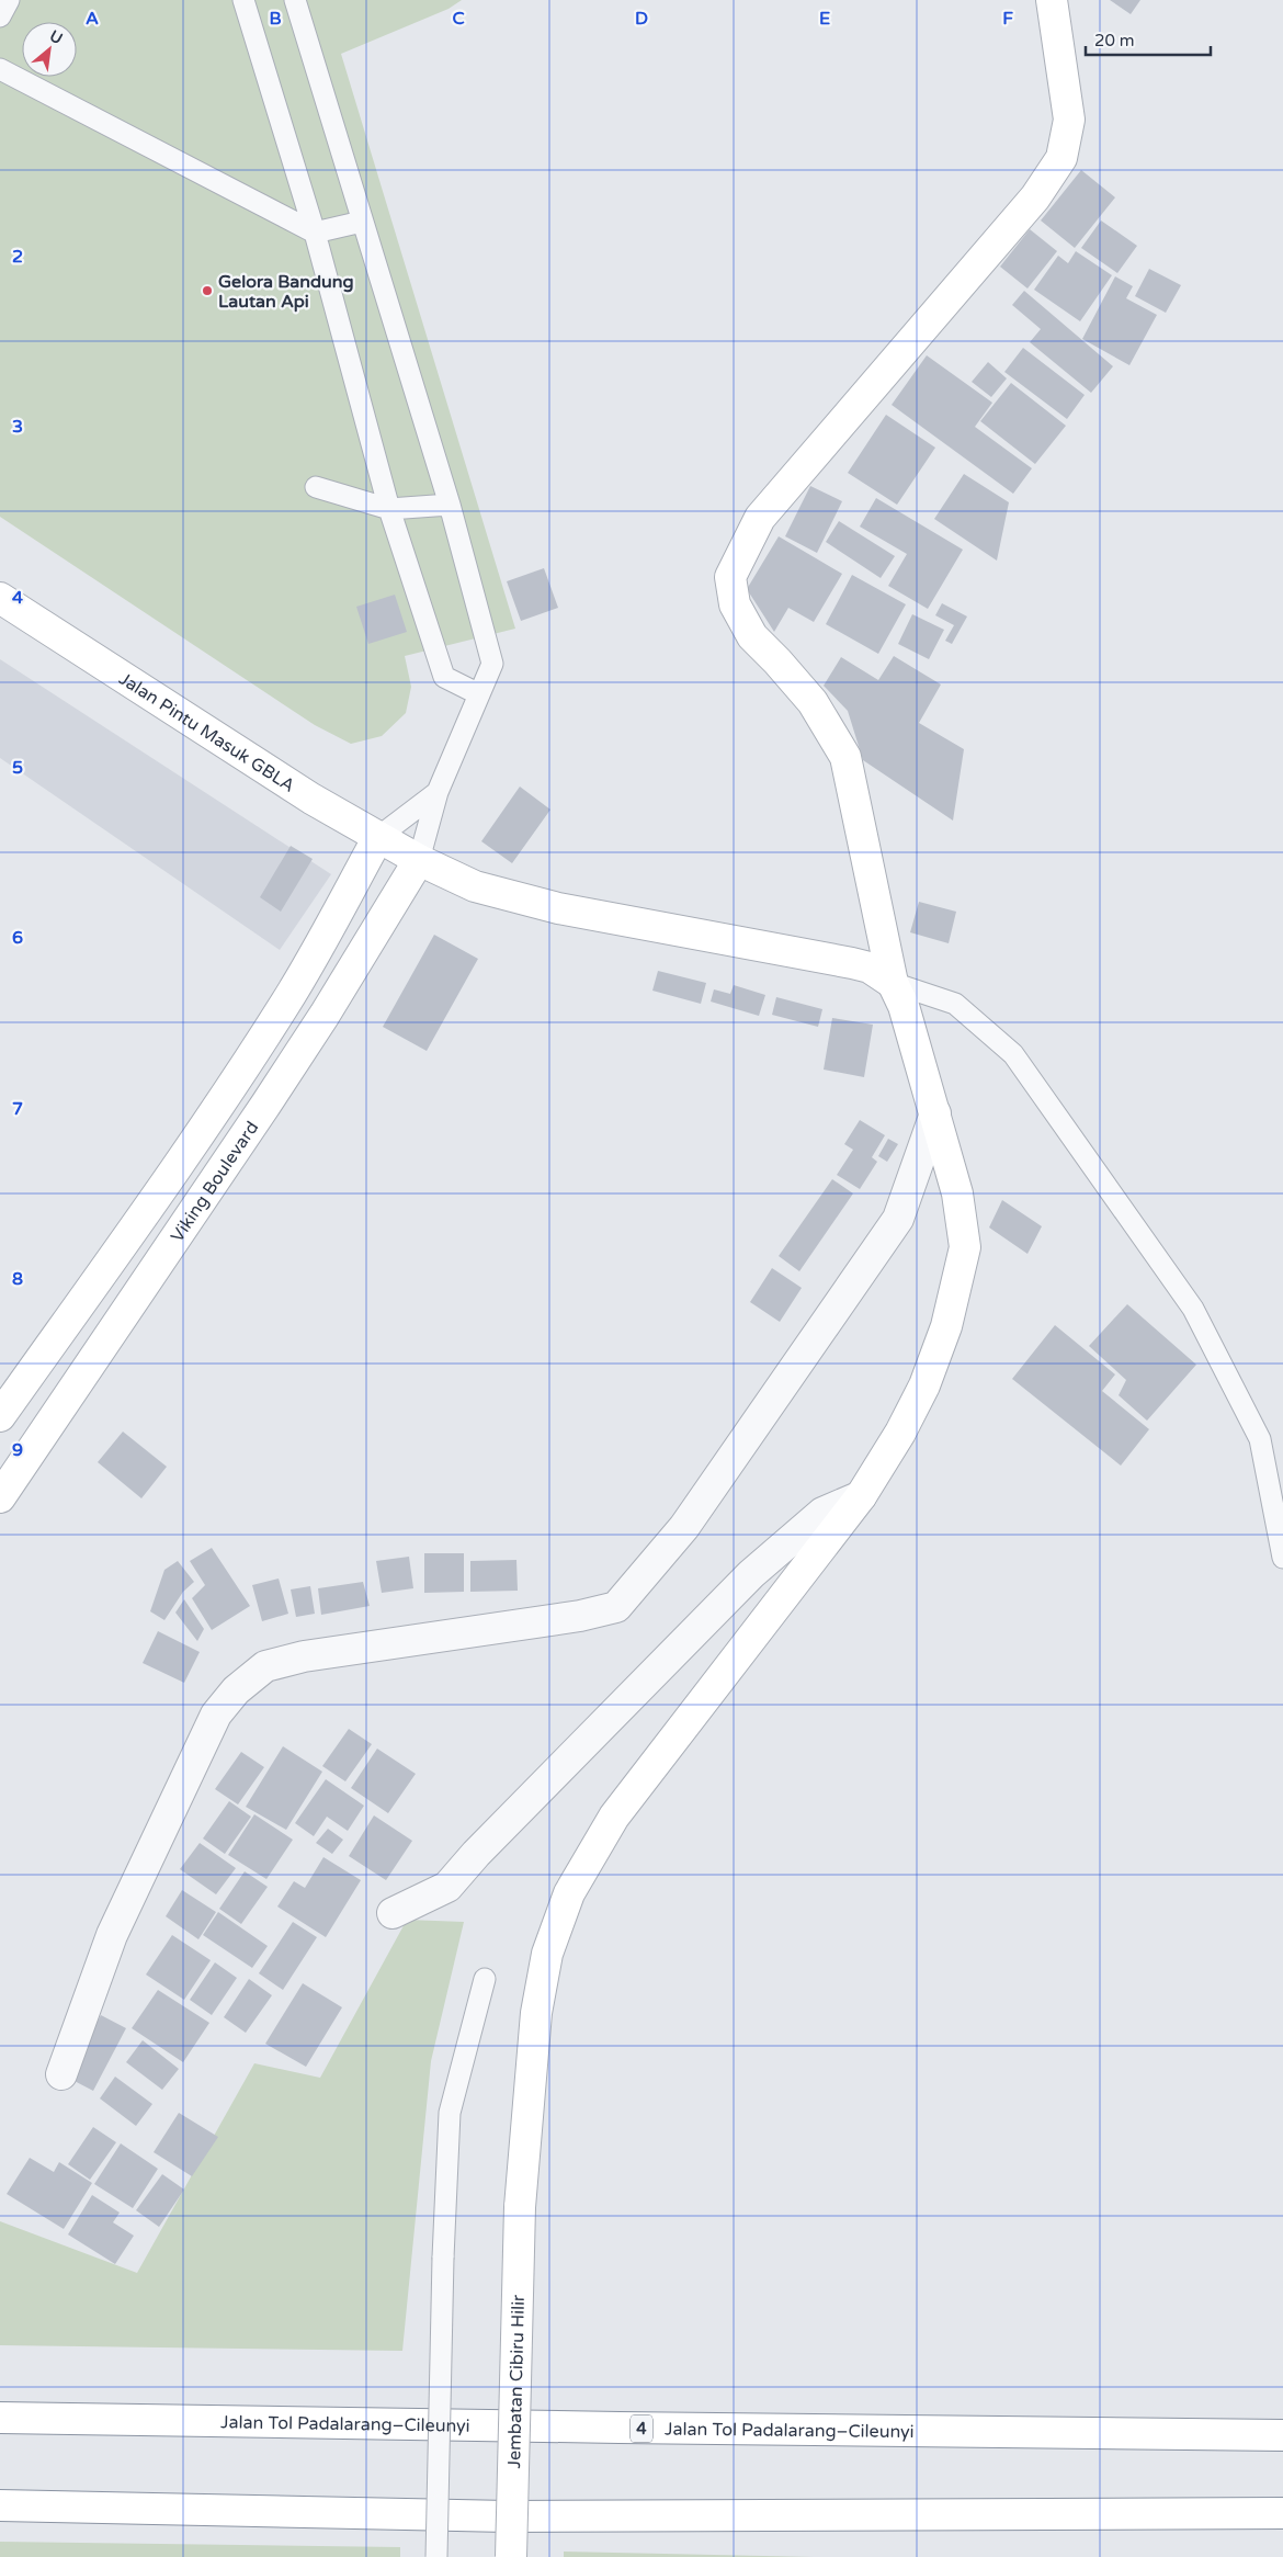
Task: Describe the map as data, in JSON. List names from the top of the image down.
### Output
{
  "streets": {
    "main road": [
      "Jalan Pintu Masuk GBLA",
      "Viking Boulevard",
      "Jembatan Cibiru Hilir",
      "Jalan Tol Padalarang–Cileunyi",
      "4"
    ]
  },
  "crossings": [
    ["Jalan Pintu Masuk GBLA", "Viking Boulevard"],
    ["Jalan Pintu Masuk GBLA", "Jembatan Cibiru Hilir"]
  ],
  "places": ["Gelora Bandung Lautan Api"],
  "scale_bar": "20 m",
  "north": "top right",
  "grid": {
    "columns": [
      "A",
      "B",
      "C",
      "D",
      "E",
      "F"
    ],
    "rows": [
      "2",
      "3",
      "4",
      "5",
      "6",
      "7",
      "8",
      "9"
    ]
  }
}
